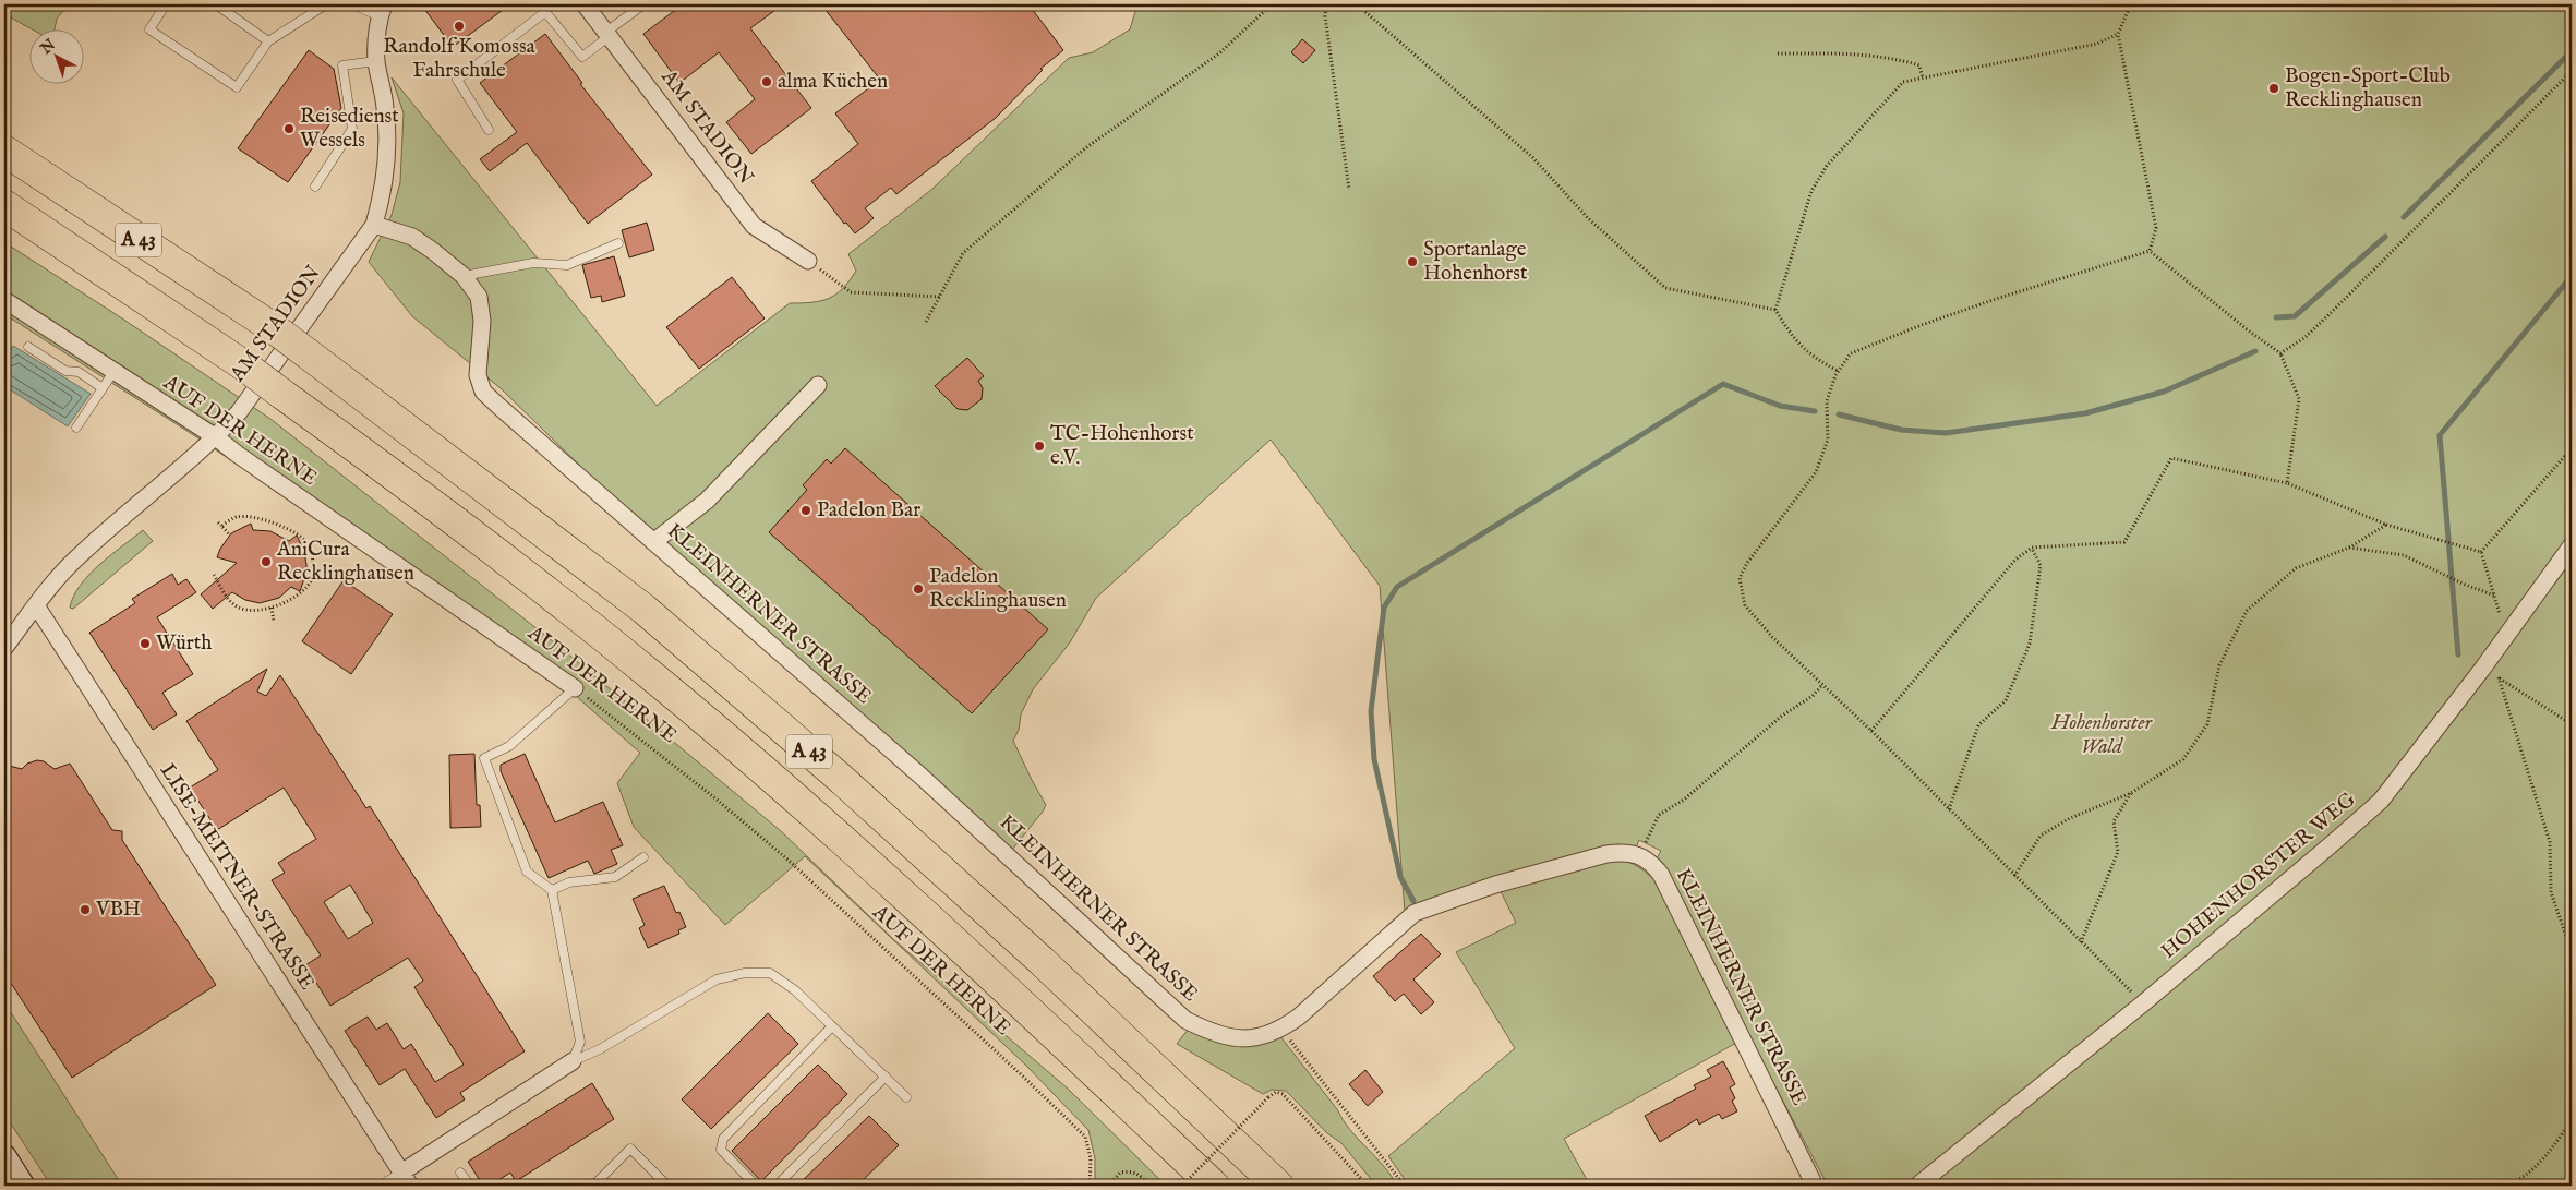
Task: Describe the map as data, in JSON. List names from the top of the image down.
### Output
{
  "streets": {
    "highway": ["A 43"],
    "street": [
      "AM STADION",
      "AUF DER HERNE",
      "KLEINHERNER STRASSE",
      "HOHENHORSTER WEG",
      "LISE-MEITNER-STRASSE"
    ]
  },
  "crossings": [
    ["AM STADION", "AUF DER HERNE"],
    ["AM STADION", "KLEINHERNER STRASSE"],
    ["AM STADION", "LISE-MEITNER-STRASSE"]
  ],
  "parks": ["Hohenhorster Wald"],
  "places": [
    "Randolf Komossa Fahrschule",
    "alma Küchen",
    "Bogen-Sport-Club Recklinghausen",
    "Reisedienst Wessels",
    "Sportanlage Hohenhorst",
    "TC-Hohenhorst e.V.",
    "Padelon Bar",
    "AniCura Recklinghausen",
    "Padelon Recklinghausen",
    "Würth",
    "VBH"
  ],
  "north": "top left"
}
